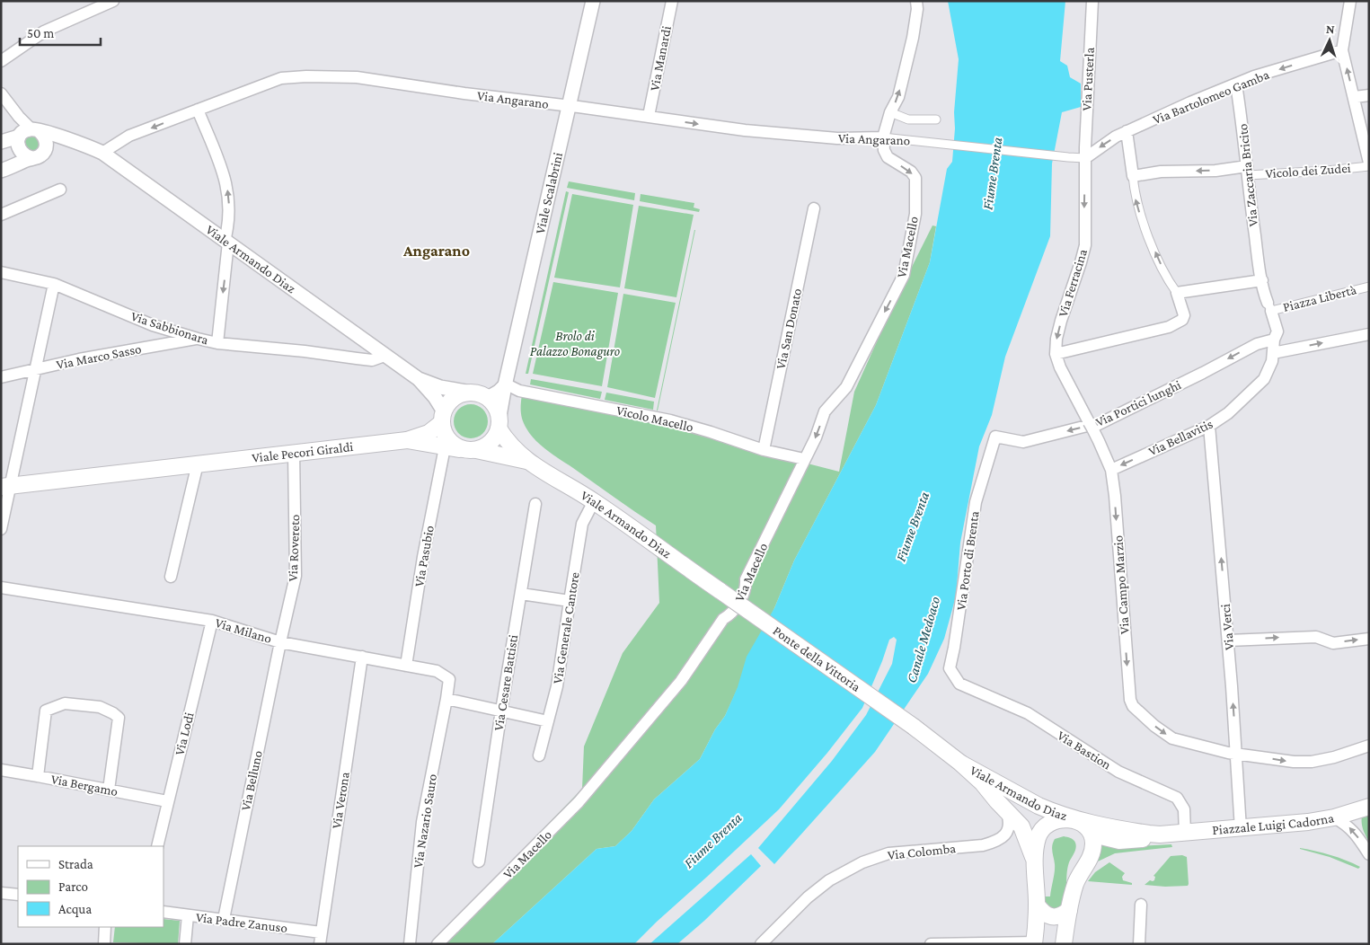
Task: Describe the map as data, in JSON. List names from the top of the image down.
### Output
{
  "streets": {
    "main road": [
      "Viale Armando Diaz",
      "Viale Pecori Giraldi",
      "Ponte della Vittoria",
      "Piazzale Luigi Cadorna"
    ],
    "street": [
      "Via Manardi",
      "Via Pusterla",
      "Via Bartolomeo Gamba",
      "Via Angarano",
      "Vicolo dei Zudei",
      "Via Zaccaria Bricito",
      "Viale Scalabrini",
      "Via Macello",
      "Via Ferracina",
      "Piazza Libertà",
      "Via Sabbionara",
      "Via San Donato",
      "Via Marco Sasso",
      "Via Portici lunghi",
      "Vicolo Macello",
      "Via Bellavitis",
      "Via Rovereto",
      "Via Pasubio",
      "Via Porto di Brenta",
      "Via Campo Marzio",
      "Via Verci",
      "Via Generale Cantore",
      "Via Milano",
      "Via Cesare Battisti",
      "Via Lodi",
      "Via Bastion",
      "Via Belluno",
      "Via Bergamo",
      "Via Verona",
      "Via Nazario Sauro",
      "Via Colomba",
      "Via Padre Zanuso"
    ]
  },
  "crossings": [
    ["Via Manardi", "Via Angarano"],
    ["Via Pusterla", "Via Bartolomeo Gamba"],
    ["Via Pusterla", "Via Angarano"],
    ["Via Pusterla", "Via Ferracina"],
    ["Via Bartolomeo Gamba", "Via Angarano"],
    ["Via Bartolomeo Gamba", "Via Zaccaria Bricito"],
    ["Via Bartolomeo Gamba", "Via Ferracina"],
    ["Via Angarano", "Viale Scalabrini"],
    ["Via Angarano", "Via Macello"],
    ["Via Angarano", "Viale Armando Diaz"],
    ["Via Angarano", "Via Ferracina"],
    ["Via Angarano", "Via Sabbionara"],
    ["Vicolo dei Zudei", "Via Zaccaria Bricito"],
    ["Via Zaccaria Bricito", "Piazza Libertà"],
    ["Viale Scalabrini", "Viale Armando Diaz"],
    ["Viale Scalabrini", "Vicolo Macello"],
    ["Viale Scalabrini", "Viale Pecori Giraldi"],
    ["Via Macello", "Vicolo Macello"],
    ["Viale Armando Diaz", "Via Sabbionara"],
    ["Viale Armando Diaz", "Viale Pecori Giraldi"],
    ["Viale Armando Diaz", "Via Generale Cantore"],
    ["Viale Armando Diaz", "Ponte della Vittoria"],
    ["Viale Armando Diaz", "Piazzale Luigi Cadorna"],
    ["Viale Armando Diaz", "Via Colomba"],
    ["Via Ferracina", "Via Campo Marzio"],
    ["Piazza Libertà", "Via Portici lunghi"],
    ["Piazza Libertà", "Via Bellavitis"],
    ["Via Sabbionara", "Via Marco Sasso"],
    ["Via San Donato", "Vicolo Macello"],
    ["Via Portici lunghi", "Via Porto di Brenta"],
    ["Via Bellavitis", "Via Campo Marzio"],
    ["Via Bellavitis", "Via Verci"],
    ["Viale Pecori Giraldi", "Via Rovereto"],
    ["Viale Pecori Giraldi", "Via Pasubio"],
    ["Via Rovereto", "Via Milano"],
    ["Via Rovereto", "Via Belluno"],
    ["Via Pasubio", "Via Milano"],
    ["Via Porto di Brenta", "Via Bastion"],
    ["Via Campo Marzio", "Via Verci"],
    ["Via Verci", "Piazzale Luigi Cadorna"],
    ["Via Milano", "Via Lodi"],
    ["Via Milano", "Via Belluno"],
    ["Via Milano", "Via Verona"],
    ["Via Milano", "Via Nazario Sauro"],
    ["Via Lodi", "Via Bergamo"],
    ["Via Bastion", "Piazzale Luigi Cadorna"],
    ["Via Belluno", "Via Padre Zanuso"],
    ["Via Verona", "Via Padre Zanuso"]
  ],
  "one_way": [
    "Via Bartolomeo Gamba",
    "Via Ferracina",
    "Via Portici lunghi",
    "Via Bellavitis",
    "Via Campo Marzio",
    "Via Verci"
  ],
  "districts": ["Angarano"],
  "water": ["Fiume Brenta", "Canale Medoaco"],
  "parks": ["Brolo di Palazzo Bonaguro"],
  "legend": ["Strada", "Parco", "Acqua"],
  "scale_bar": "50 m",
  "north": "top"
}
